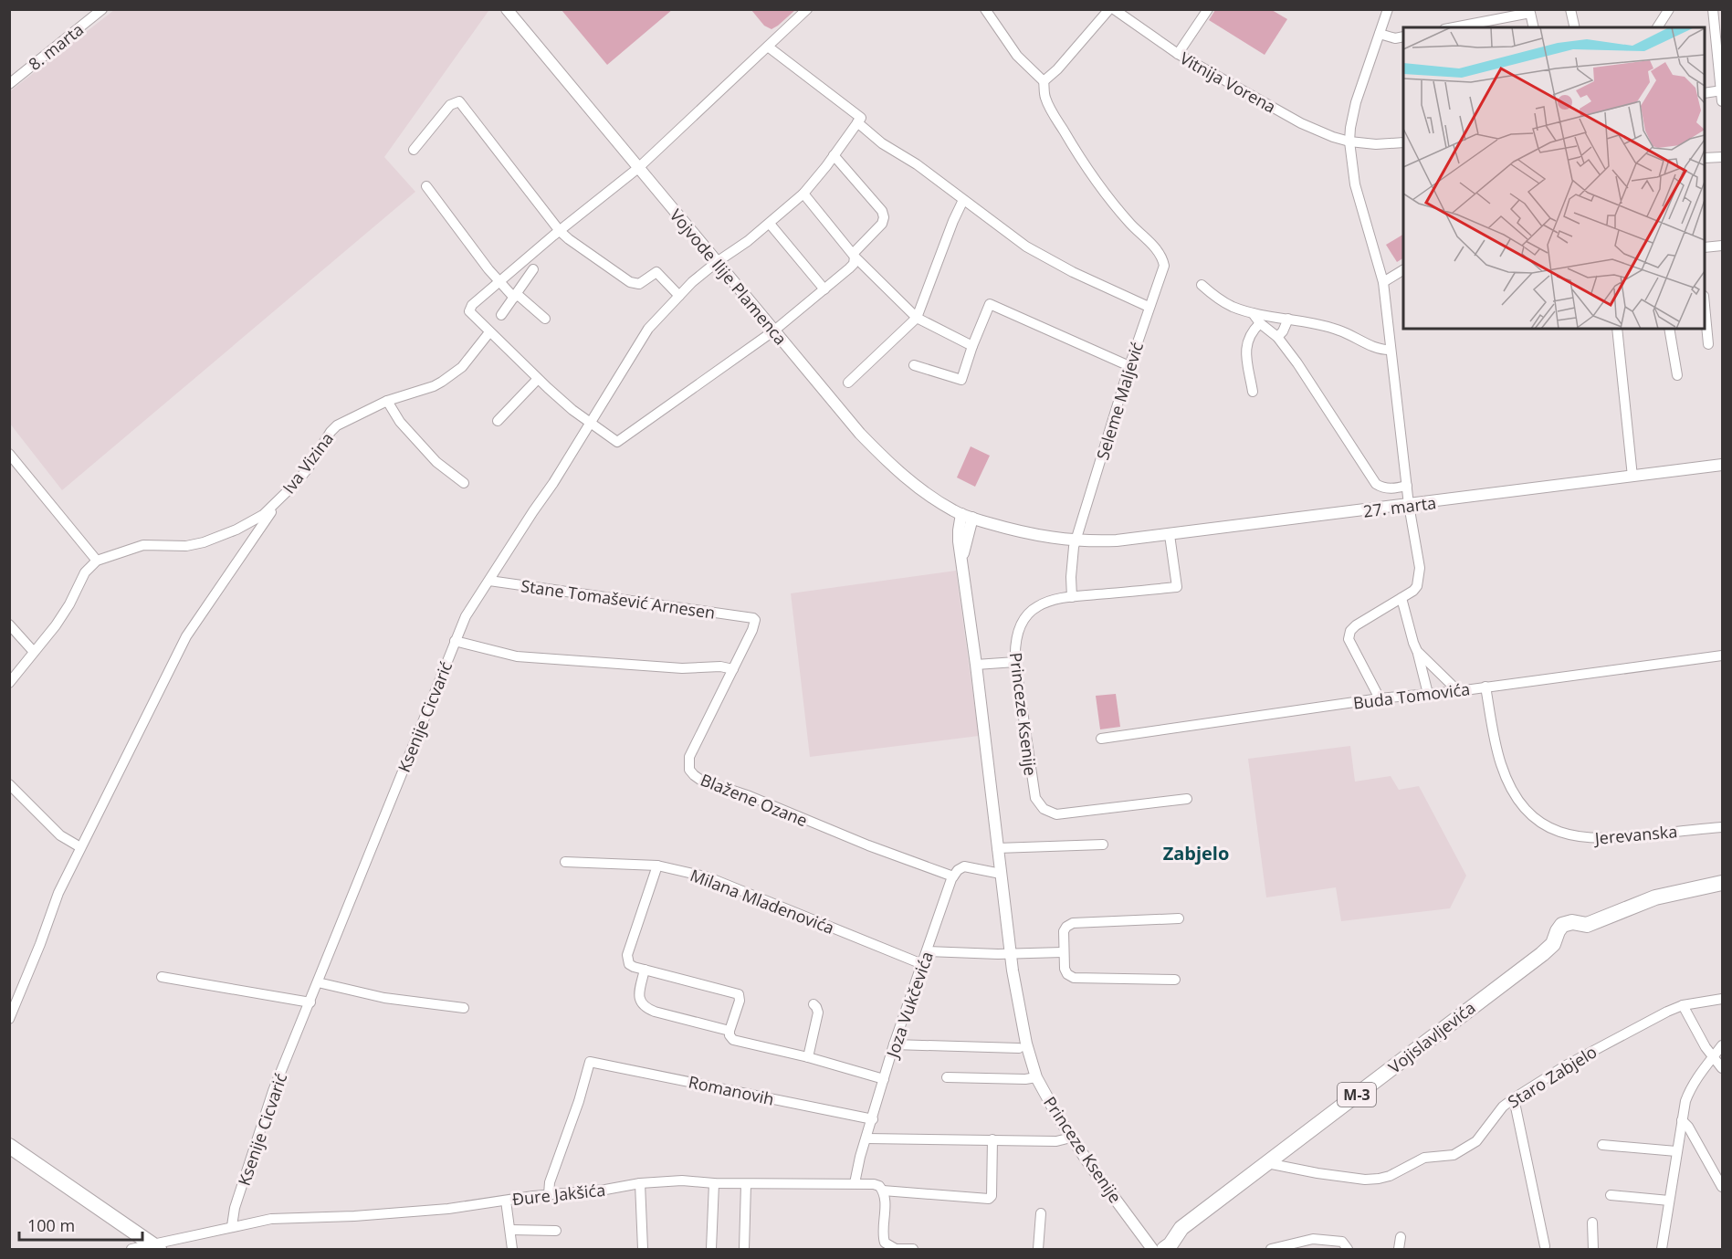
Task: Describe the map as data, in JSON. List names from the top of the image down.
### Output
{
  "streets": {
    "main road": ["Vojislavljevića", "M-3"],
    "street": [
      "8. marta",
      "Vitnija Vorena",
      "Vojvode Ilije Plamenca",
      "Seleme Maljević",
      "Iva Vizina",
      "27. marta",
      "Stane Tomašević Arnesen",
      "Buda Tomovića",
      "Princeze Ksenije",
      "Ksenije Cicvarić",
      "Blažene Ozane",
      "Jerevanska",
      "Milana Mladenovića",
      "Joza Vukčevića",
      "Staro Zabjelo",
      "Romanovih",
      "Đure Jakšića"
    ]
  },
  "crossings": [
    ["Vojvode Ilije Plamenca", "27. marta"],
    ["Vojvode Ilije Plamenca", "Princeze Ksenije"],
    ["Vojvode Ilije Plamenca", "Ksenije Cicvarić"],
    ["Seleme Maljević", "27. marta"],
    ["27. marta", "Princeze Ksenije"],
    ["Stane Tomašević Arnesen", "Ksenije Cicvarić"],
    ["Stane Tomašević Arnesen", "Blažene Ozane"],
    ["Buda Tomovića", "Jerevanska"],
    ["Ksenije Cicvarić", "Đure Jakšića"],
    ["Blažene Ozane", "Joza Vukčevića"],
    ["Milana Mladenovića", "Joza Vukčevića"],
    ["Joza Vukčevića", "Romanovih"],
    ["Joza Vukčevića", "Đure Jakšića"],
    ["Vojislavljevića", "Staro Zabjelo"],
    ["Romanovih", "Đure Jakšića"]
  ],
  "districts": ["Zabjelo"],
  "scale_bar": "100 m"
}
